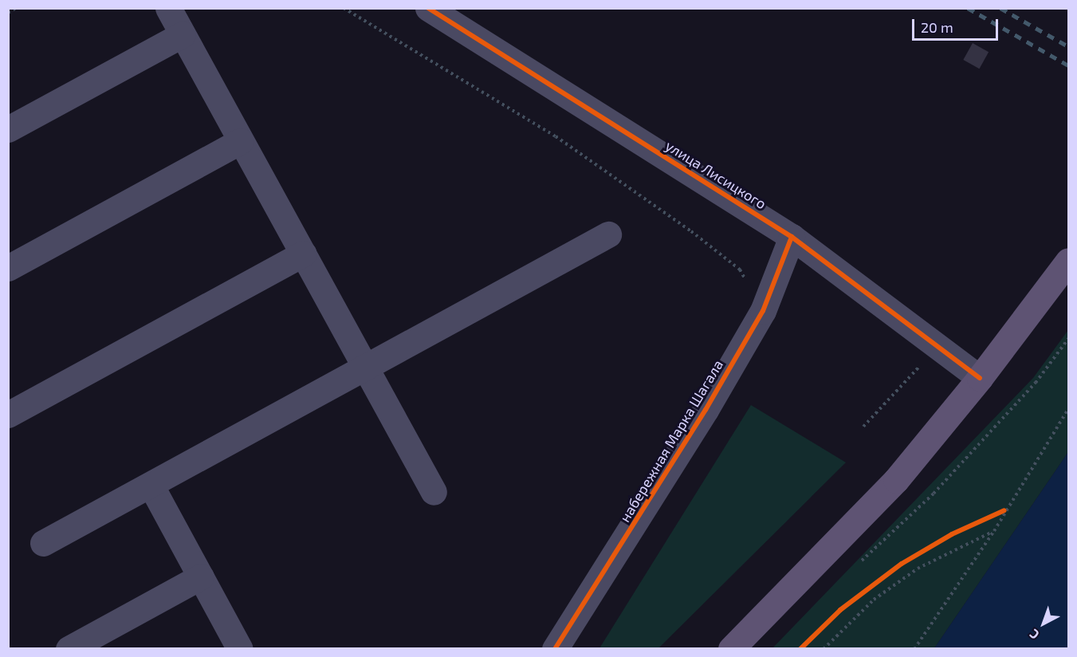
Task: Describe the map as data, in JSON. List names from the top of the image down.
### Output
{
  "streets": {
    "street": ["улица Лисицкого", "набережная Марка Шагала"]
  },
  "crossings": [
    ["улица Лисицкого", "набережная Марка Шагала"]
  ],
  "scale_bar": "20 m",
  "north": "bottom left"
}
